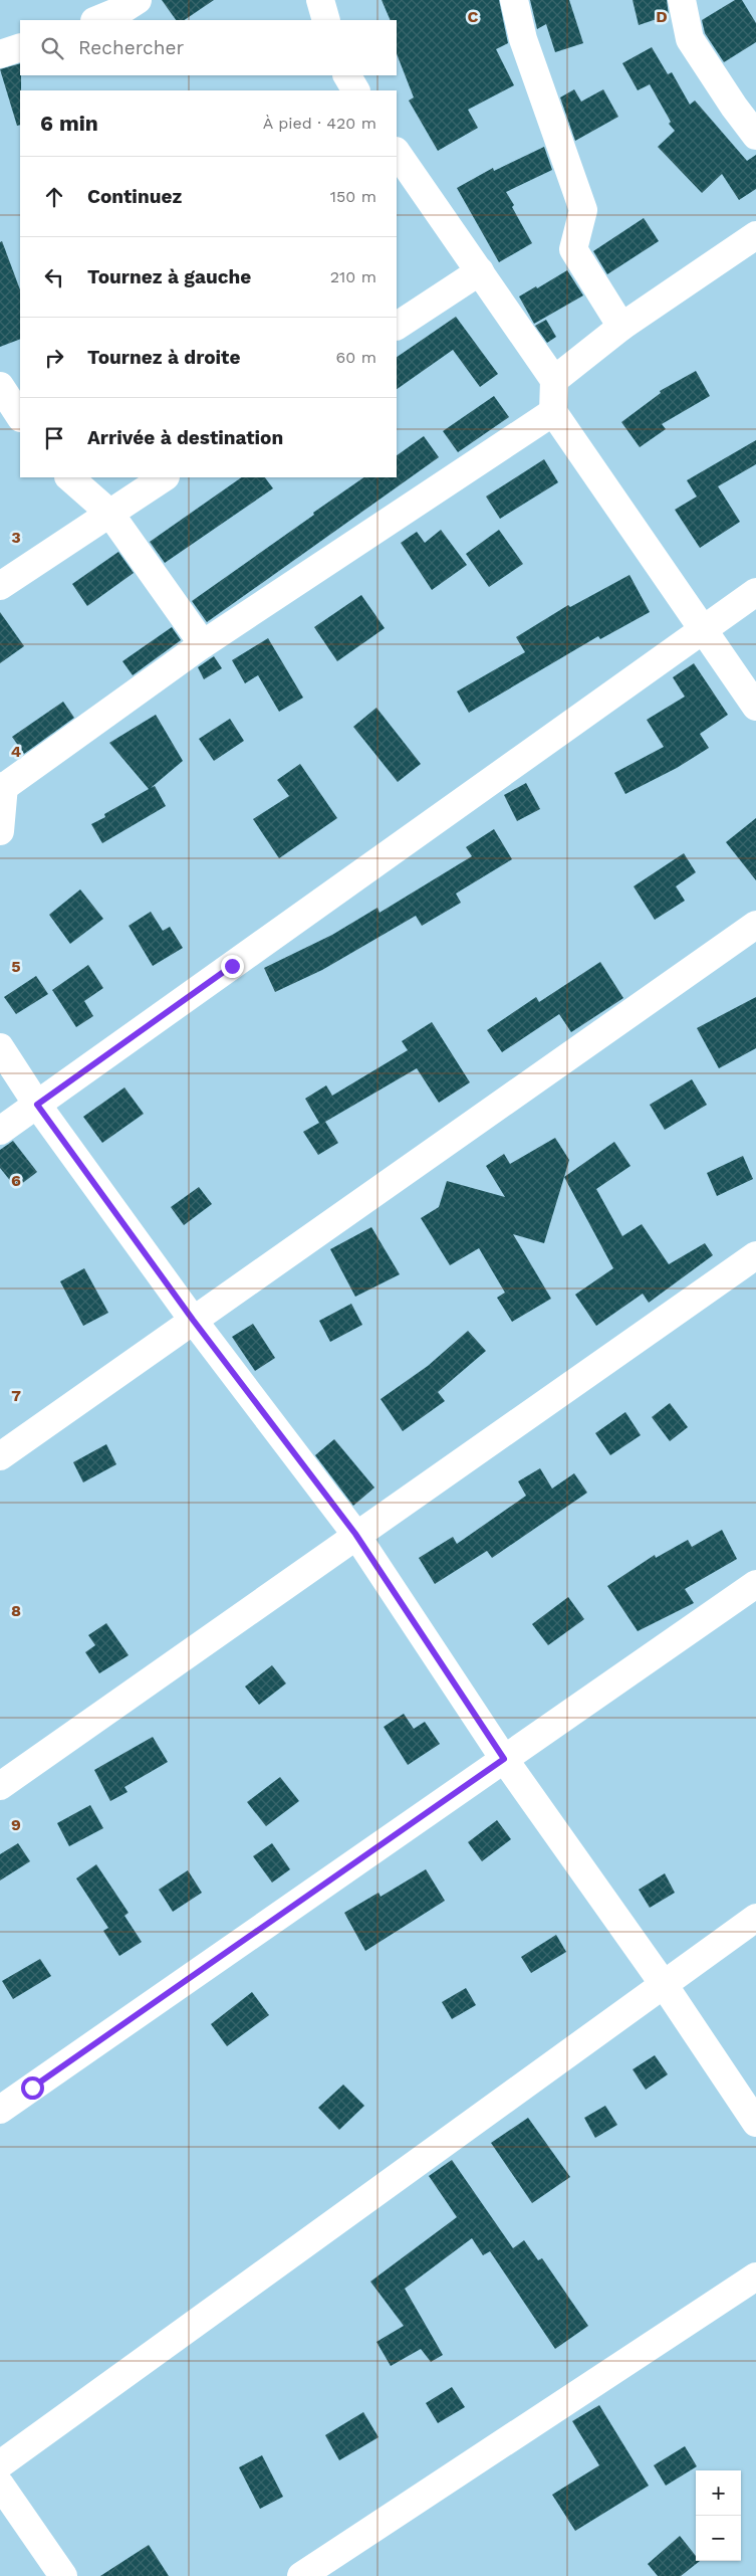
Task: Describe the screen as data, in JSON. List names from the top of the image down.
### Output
{
  "page": {
    "search": "Rechercher",
    "heading": ["6 min", "À pied · 420 m"],
    "list": [
      ["Continuez", "150 m"],
      ["Tournez à gauche", "210 m"],
      ["Tournez à droite", "60 m"],
      "Arrivée à destination"
    ],
    "map_buttons": ["+", "−"]
  },
  "grid": {
    "columns": ["C", "D"],
    "rows": [
      "3",
      "4",
      "5",
      "6",
      "7",
      "8",
      "9"
    ]
  }
}
